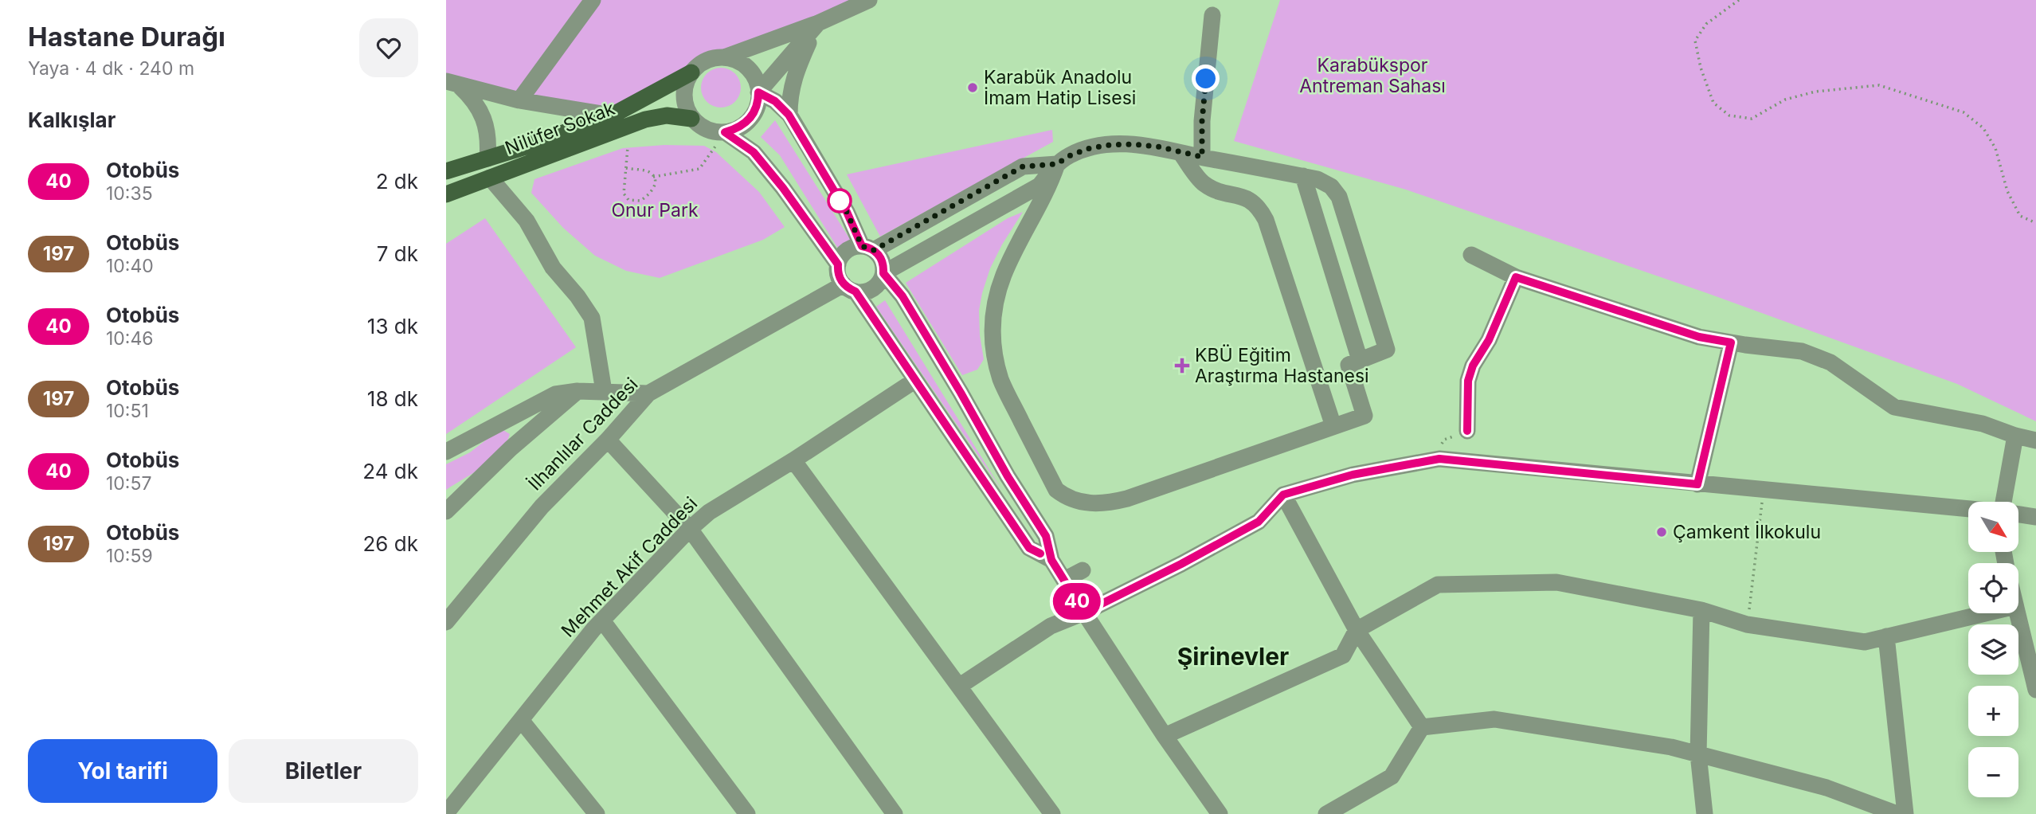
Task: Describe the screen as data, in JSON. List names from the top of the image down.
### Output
{
  "streets": {
    "main road": ["Nilüfer Sokak"],
    "street": ["İlhanlılar Caddesi", "Mehmet Akif Caddesi"]
  },
  "districts": ["Şirinevler"],
  "parks": ["Karabükspor Antreman Sahası", "Onur Park"],
  "places": {
    "other": ["Karabük Anadolu İmam Hatip Lisesi", "Çamkent İlkokulu"],
    "health": ["KBÜ Eğitim Araştırma Hastanesi"]
  },
  "lines": ["bus line 40"],
  "north": "bottom right",
  "page": {
    "heading": [
      ["Hastane Durağı", "Yaya · 4 dk · 240 m"],
      "Kalkışlar"
    ],
    "on_map": "40",
    "list": [
      {
        "mark": "40",
        "name": "Otobüs",
        "note": "10:35",
        "value": "2 dk"
      },
      {
        "mark": "197",
        "name": "Otobüs",
        "note": "10:40",
        "value": "7 dk"
      },
      {
        "mark": "40",
        "name": "Otobüs",
        "note": "10:46",
        "value": "13 dk"
      },
      {
        "mark": "197",
        "name": "Otobüs",
        "note": "10:51",
        "value": "18 dk"
      },
      {
        "mark": "40",
        "name": "Otobüs",
        "note": "10:57",
        "value": "24 dk"
      },
      {
        "mark": "197",
        "name": "Otobüs",
        "note": "10:59",
        "value": "26 dk"
      }
    ],
    "map_buttons": ["+", "−"],
    "buttons": ["Yol tarifi", "Biletler"]
  }
}
